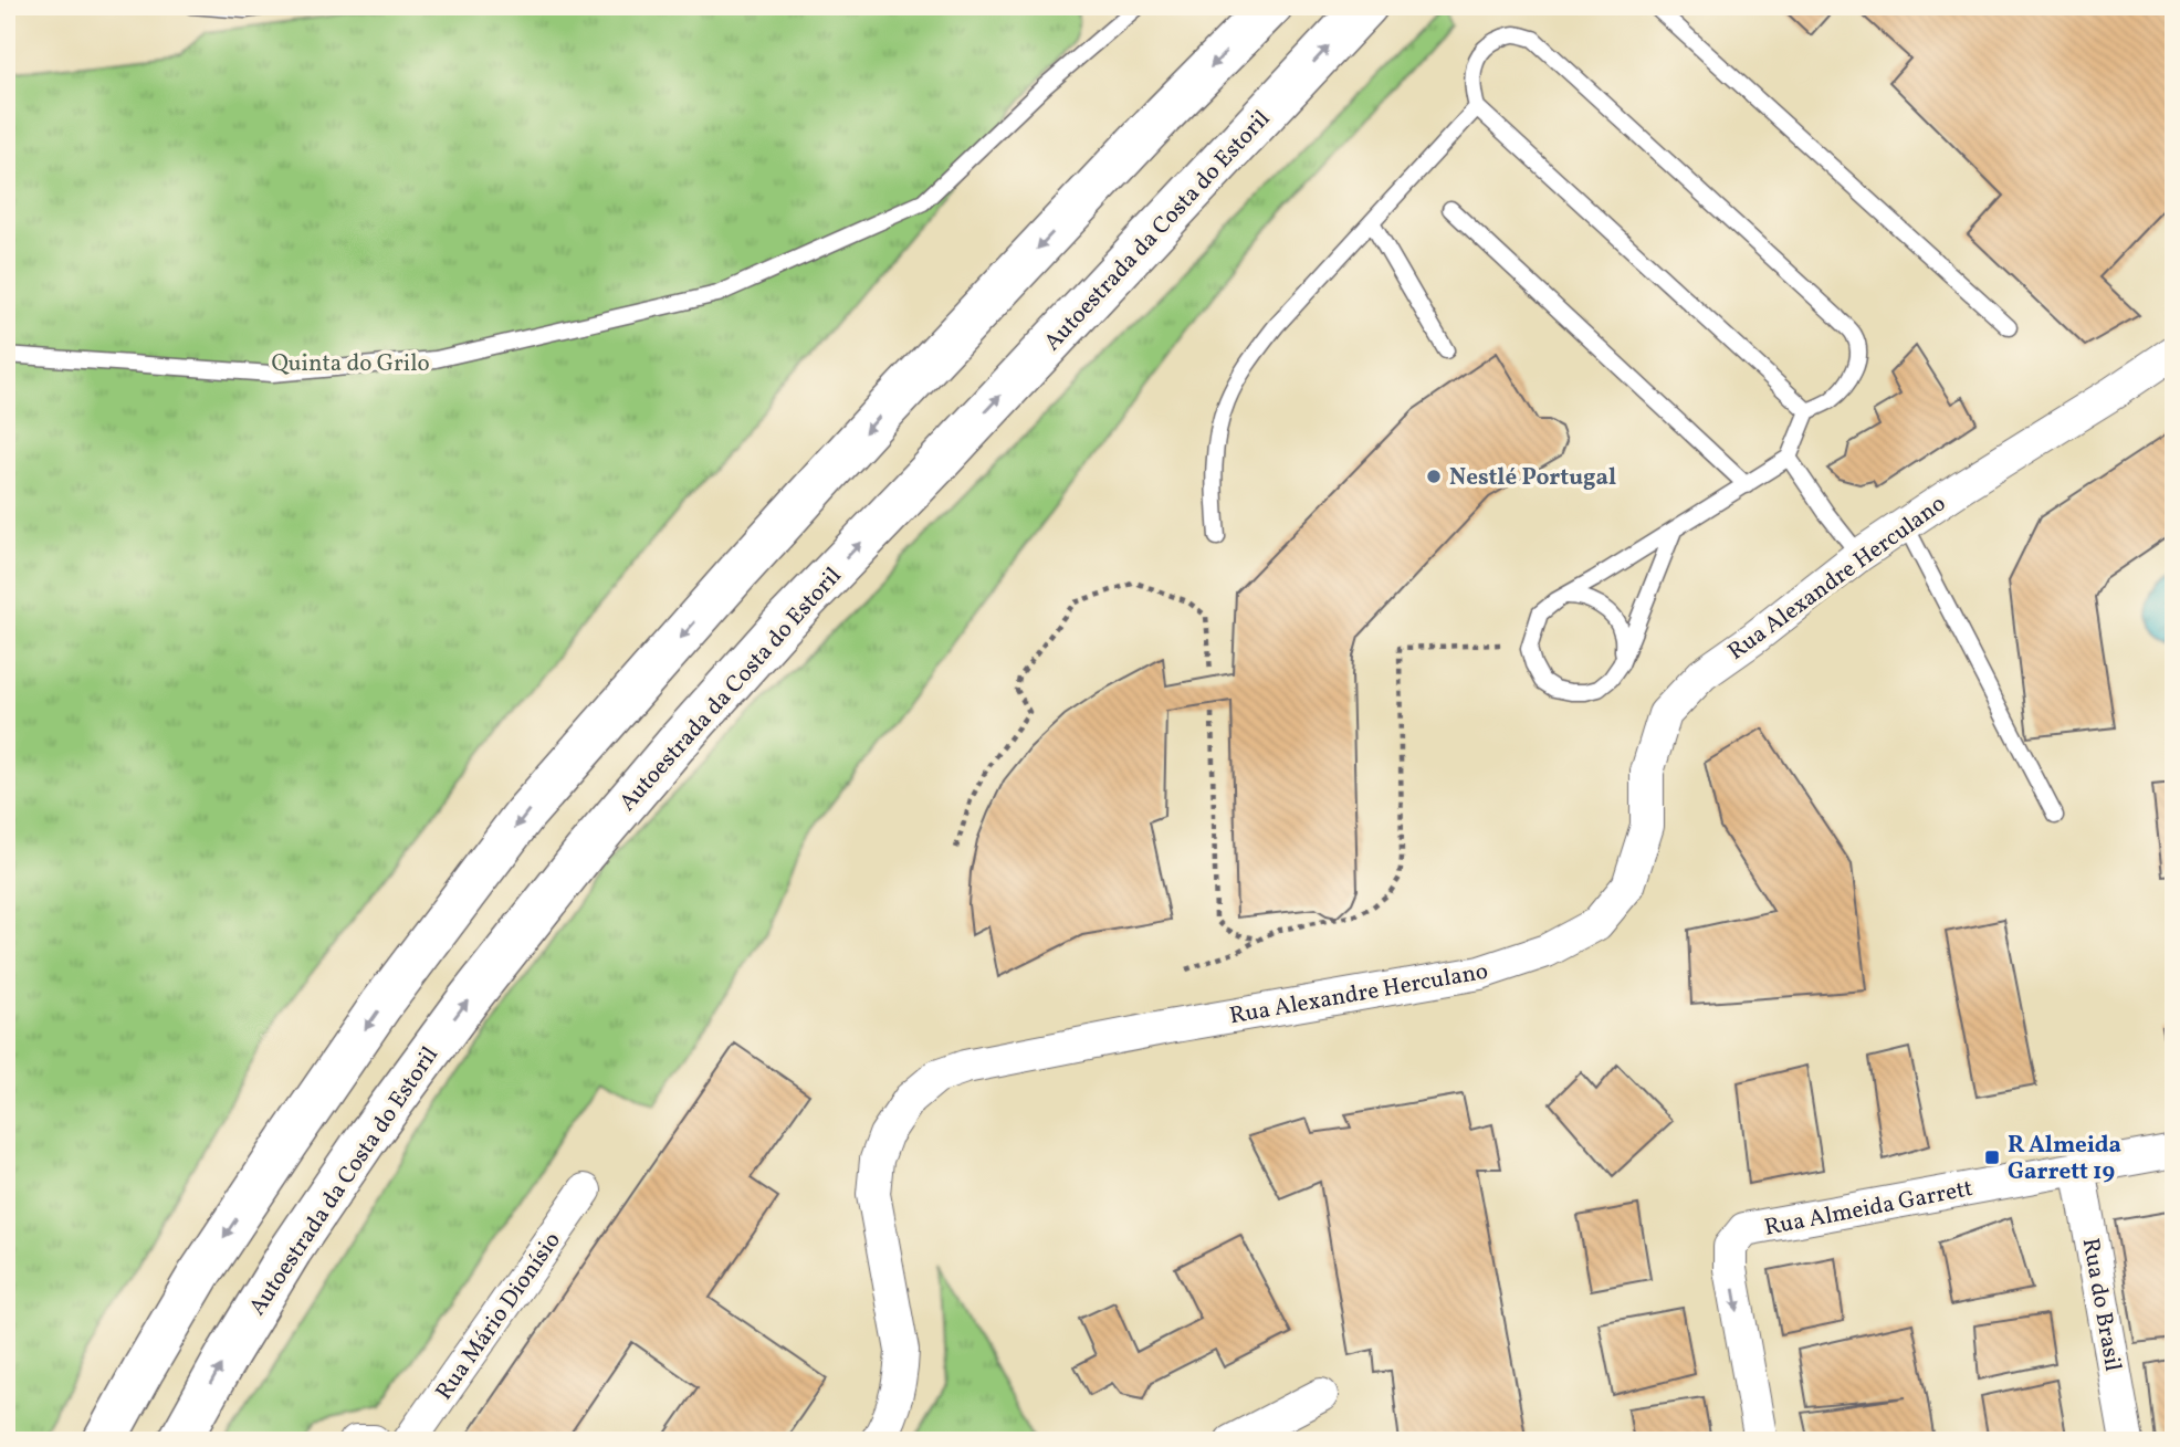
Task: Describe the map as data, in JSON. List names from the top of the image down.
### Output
{
  "streets": {
    "highway": ["Autoestrada da Costa do Estoril"],
    "street": [
      "Rua Alexandre Herculano",
      "Rua Almeida Garrett",
      "Rua do Brasil",
      "Rua Mário Dionísio"
    ]
  },
  "crossings": [
    ["Rua Almeida Garrett", "Rua do Brasil"]
  ],
  "parks": ["Quinta do Grilo"],
  "places": {
    "other": ["Nestlé Portugal"],
    "transit": ["R Almeida Garrett 19"]
  }
}
